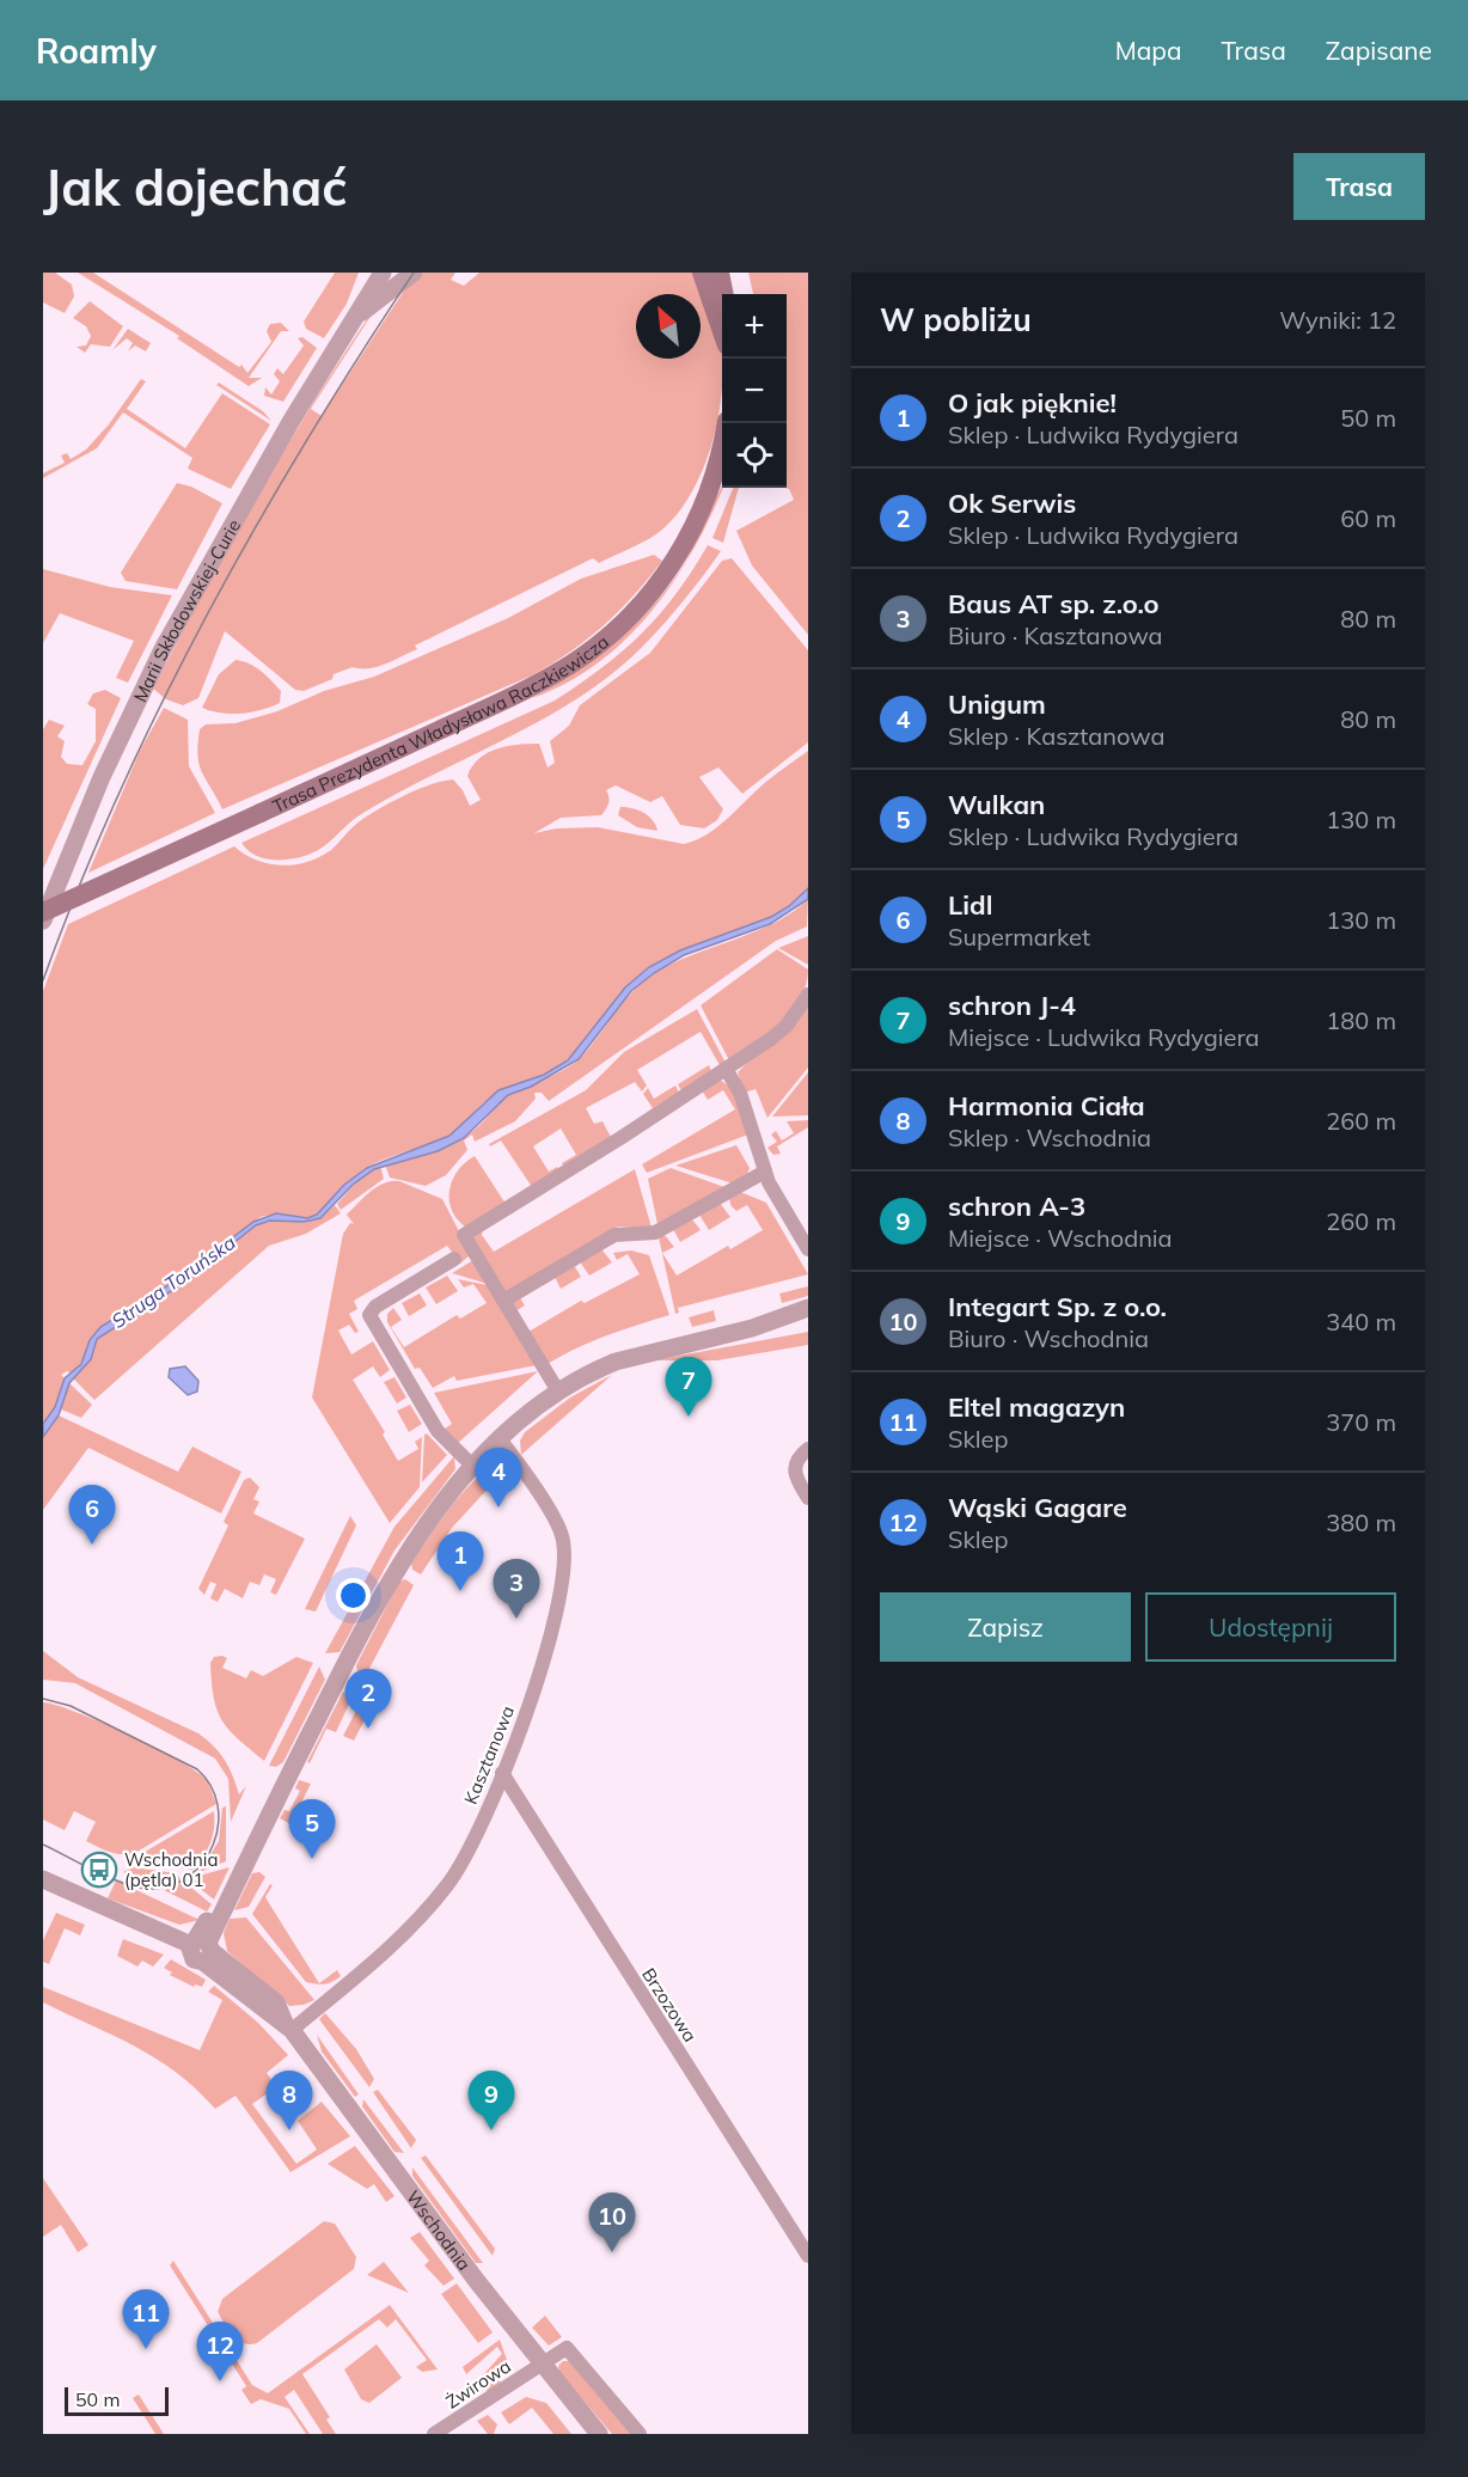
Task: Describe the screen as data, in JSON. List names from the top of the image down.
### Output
{
  "streets": {
    "main road": ["Trasa Prezydenta Władysława Raczkiewicza"],
    "street": [
      "Marii Skłodowskiej-Curie",
      "Kasztanowa",
      "Brzozowa",
      "Wschodnia",
      "Żwirowa"
    ]
  },
  "crossings": [
    ["Kasztanowa", "Brzozowa"],
    ["Kasztanowa", "Wschodnia"],
    ["Wschodnia", "Żwirowa"]
  ],
  "water": ["Struga Toruńska"],
  "places": {
    "bus stop": ["Wschodnia (pętla) 01"]
  },
  "scale_bar": "50 m",
  "north": "top left",
  "page": {
    "header": "Roamly",
    "nav": ["Mapa", "Trasa", "Zapisane"],
    "buttons": [
      "Trasa",
      ["Zapisz", "Udostępnij"]
    ],
    "title": "Jak dojechać",
    "heading": ["W pobliżu", "Wyniki: 12"],
    "map_buttons": ["+", "−"],
    "list": [
      {
        "mark": "1",
        "name": "O jak pięknie!",
        "note": "Sklep · Ludwika Rydygiera",
        "value": "50 m"
      },
      {
        "mark": "2",
        "name": "Ok Serwis",
        "note": "Sklep · Ludwika Rydygiera",
        "value": "60 m"
      },
      {
        "mark": "3",
        "name": "Baus AT sp. z.o.o",
        "note": "Biuro · Kasztanowa",
        "value": "80 m"
      },
      {
        "mark": "4",
        "name": "Unigum",
        "note": "Sklep · Kasztanowa",
        "value": "80 m"
      },
      {
        "mark": "5",
        "name": "Wulkan",
        "note": "Sklep · Ludwika Rydygiera",
        "value": "130 m"
      },
      {
        "mark": "6",
        "name": "Lidl",
        "note": "Supermarket",
        "value": "130 m"
      },
      {
        "mark": "7",
        "name": "schron J-4",
        "note": "Miejsce · Ludwika Rydygiera",
        "value": "180 m"
      },
      {
        "mark": "8",
        "name": "Harmonia Ciała",
        "note": "Sklep · Wschodnia",
        "value": "260 m"
      },
      {
        "mark": "9",
        "name": "schron A-3",
        "note": "Miejsce · Wschodnia",
        "value": "260 m"
      },
      {
        "mark": "10",
        "name": "Integart Sp. z o.o.",
        "note": "Biuro · Wschodnia",
        "value": "340 m"
      },
      {
        "mark": "11",
        "name": "Eltel magazyn",
        "note": "Sklep",
        "value": "370 m"
      },
      {
        "mark": "12",
        "name": "Wąski Gagare",
        "note": "Sklep",
        "value": "380 m"
      }
    ],
    "pins": [
      "7",
      "4",
      "6",
      "1",
      "3",
      "2",
      "5",
      "8",
      "9",
      "10",
      "11",
      "12"
    ],
    "scale": "50 m"
  }
}
